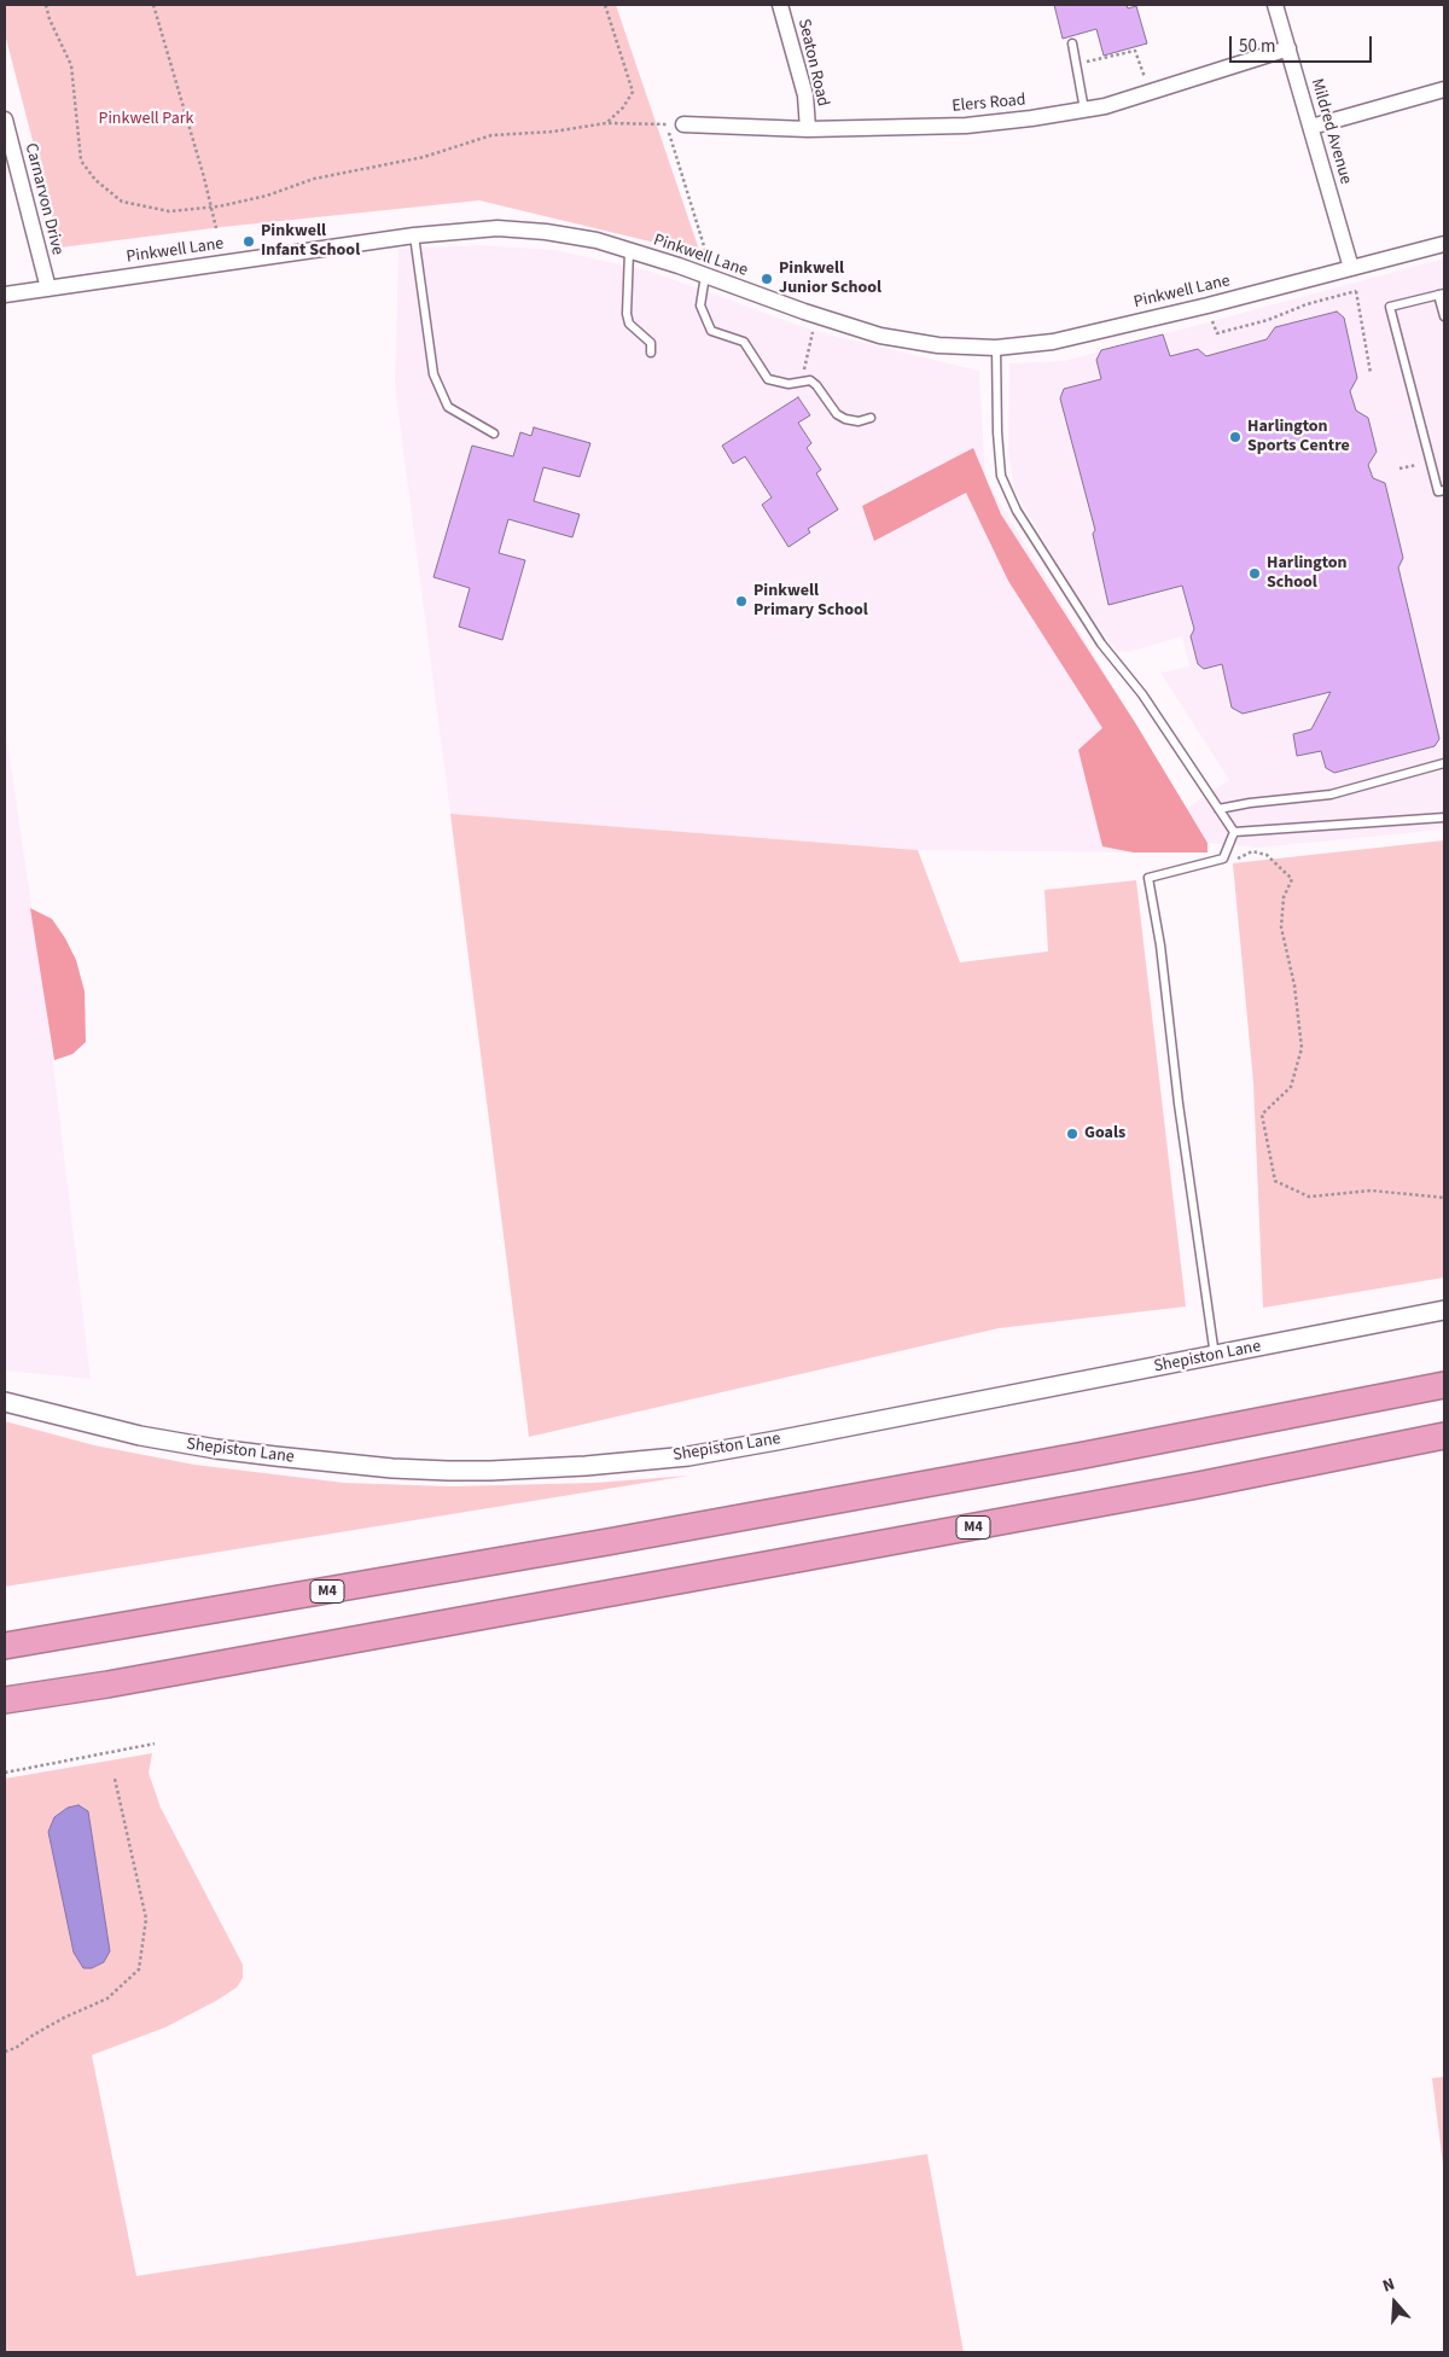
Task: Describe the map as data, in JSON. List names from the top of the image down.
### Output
{
  "streets": {
    "highway": ["M4"],
    "street": [
      "Seaton Road",
      "Elers Road",
      "Mildred Avenue",
      "Carnarvon Drive",
      "Pinkwell Lane",
      "Shepiston Lane"
    ]
  },
  "crossings": [
    ["Seaton Road", "Elers Road"],
    ["Elers Road", "Mildred Avenue"],
    ["Mildred Avenue", "Pinkwell Lane"],
    ["Carnarvon Drive", "Pinkwell Lane"]
  ],
  "parks": ["Pinkwell Park"],
  "places": [
    "Pinkwell Infant School",
    "Pinkwell Junior School",
    "Harlington Sports Centre",
    "Harlington School",
    "Pinkwell Primary School",
    "Goals"
  ],
  "scale_bar": "50 m",
  "north": "top"
}
